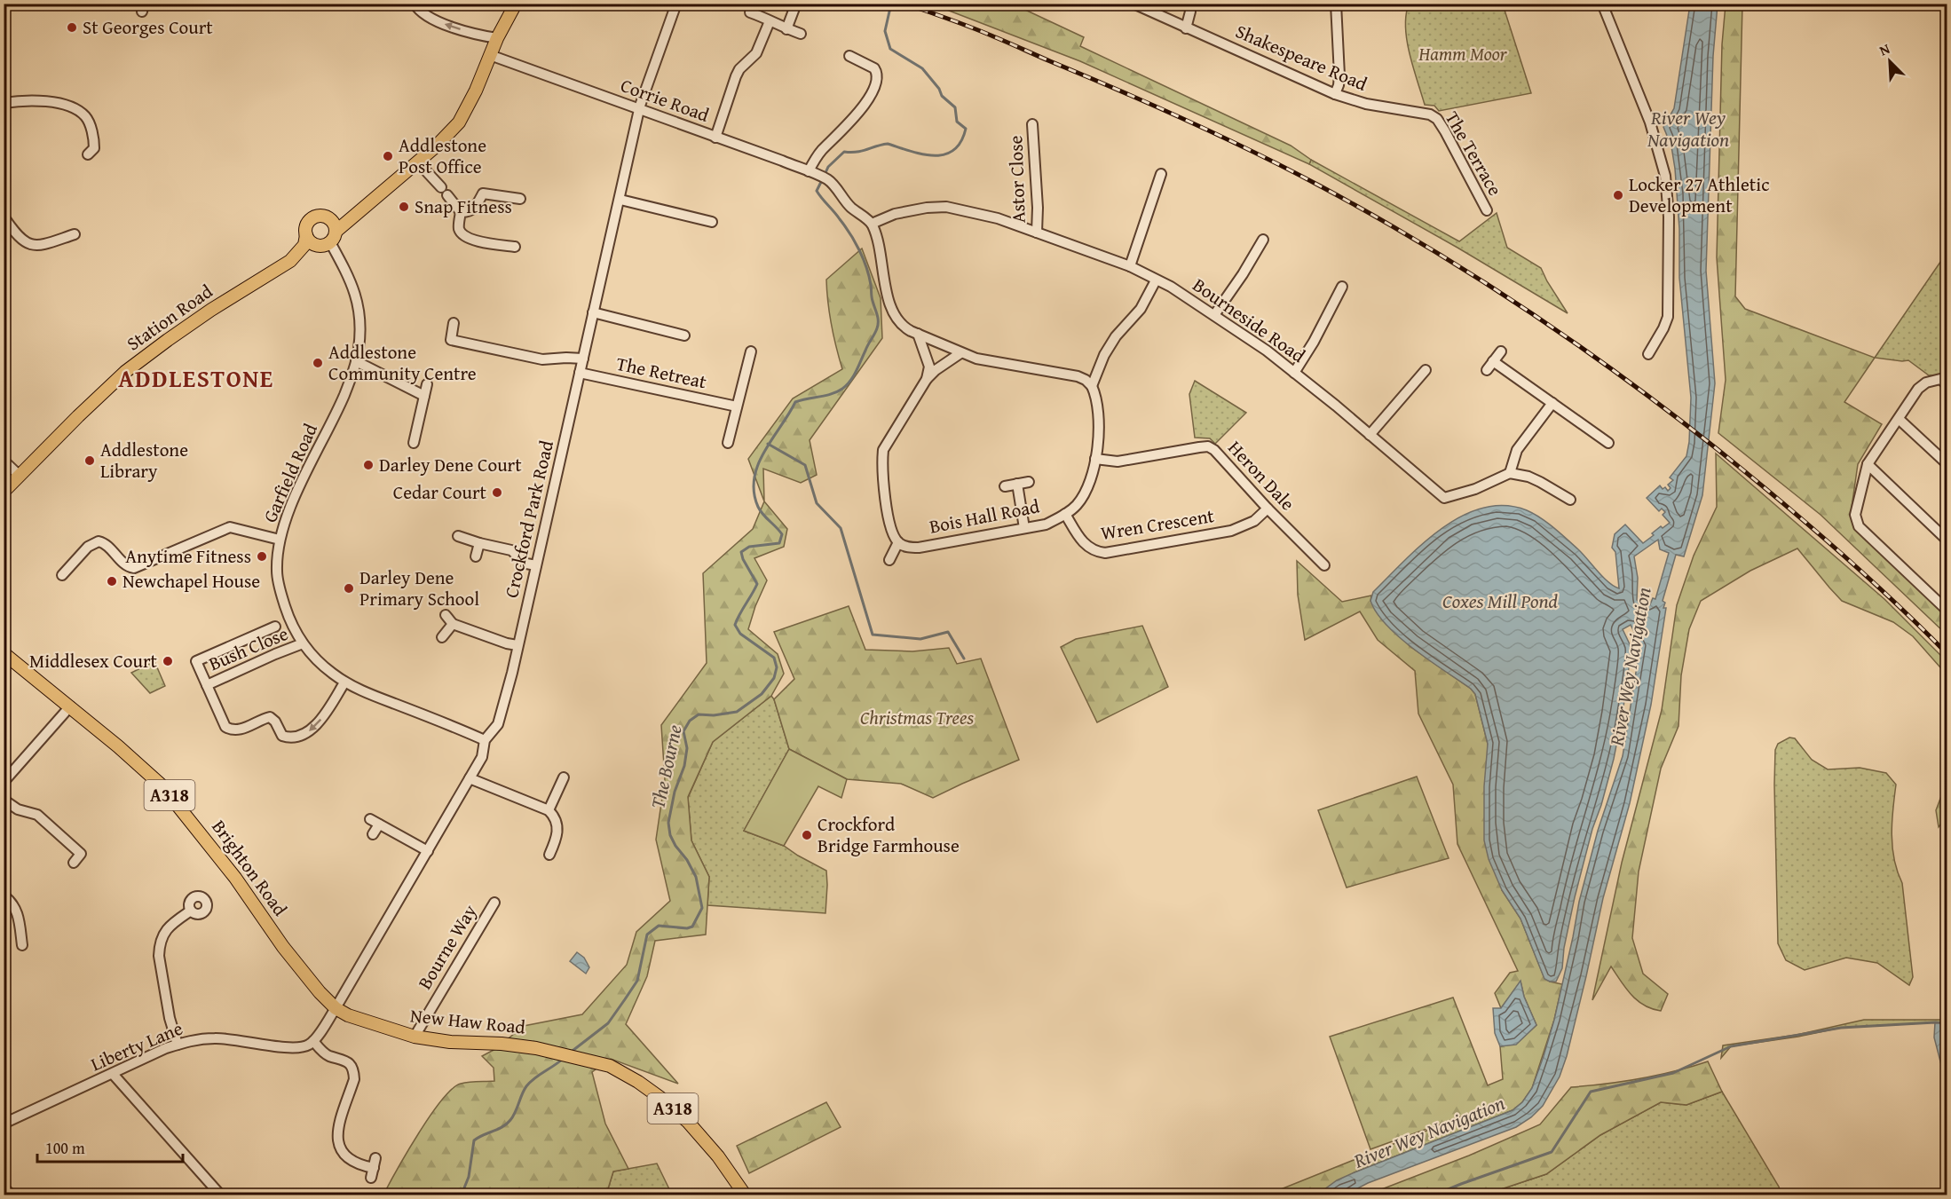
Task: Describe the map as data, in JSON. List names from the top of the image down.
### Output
{
  "streets": {
    "main road": [
      "Station Road",
      "A318",
      "Brighton Road",
      "New Haw Road"
    ],
    "street": [
      "Shakespeare Road",
      "Corrie Road",
      "The Terrace",
      "Astor Close",
      "Bourneside Road",
      "The Retreat",
      "Garfield Road",
      "Heron Dale",
      "Bois Hall Road",
      "Crockford Park Road",
      "Wren Crescent",
      "Bush Close",
      "Bourne Way",
      "Liberty Lane"
    ]
  },
  "crossings": [
    ["Shakespeare Road", "The Terrace"],
    ["Corrie Road", "Bourneside Road"],
    ["Corrie Road", "Crockford Park Road"],
    ["Astor Close", "Bourneside Road"],
    ["Station Road", "Garfield Road"],
    ["The Retreat", "Crockford Park Road"],
    ["Garfield Road", "Crockford Park Road"],
    ["Garfield Road", "Bush Close"],
    ["Heron Dale", "Bois Hall Road"],
    ["Heron Dale", "Wren Crescent"],
    ["Bois Hall Road", "Wren Crescent"],
    ["Crockford Park Road", "Brighton Road"],
    ["Crockford Park Road", "New Haw Road"],
    ["Brighton Road", "New Haw Road"],
    ["Bourne Way", "New Haw Road"]
  ],
  "districts": ["ADDLESTONE"],
  "water": ["River Wey Navigation", "Coxes Mill Pond", "The Bourne"],
  "parks": ["Hamm Moor", "Christmas Trees"],
  "places": [
    "St Georges Court",
    "Addlestone Post Office",
    "Locker 27 Athletic Development",
    "Snap Fitness",
    "Addlestone Community Centre",
    "Addlestone Library",
    "Darley Dene Court",
    "Cedar Court",
    "Anytime Fitness",
    "Newchapel House",
    "Darley Dene Primary School",
    "Middlesex Court",
    "Crockford Bridge Farmhouse"
  ],
  "scale_bar": "100 m",
  "north": "top left"
}
